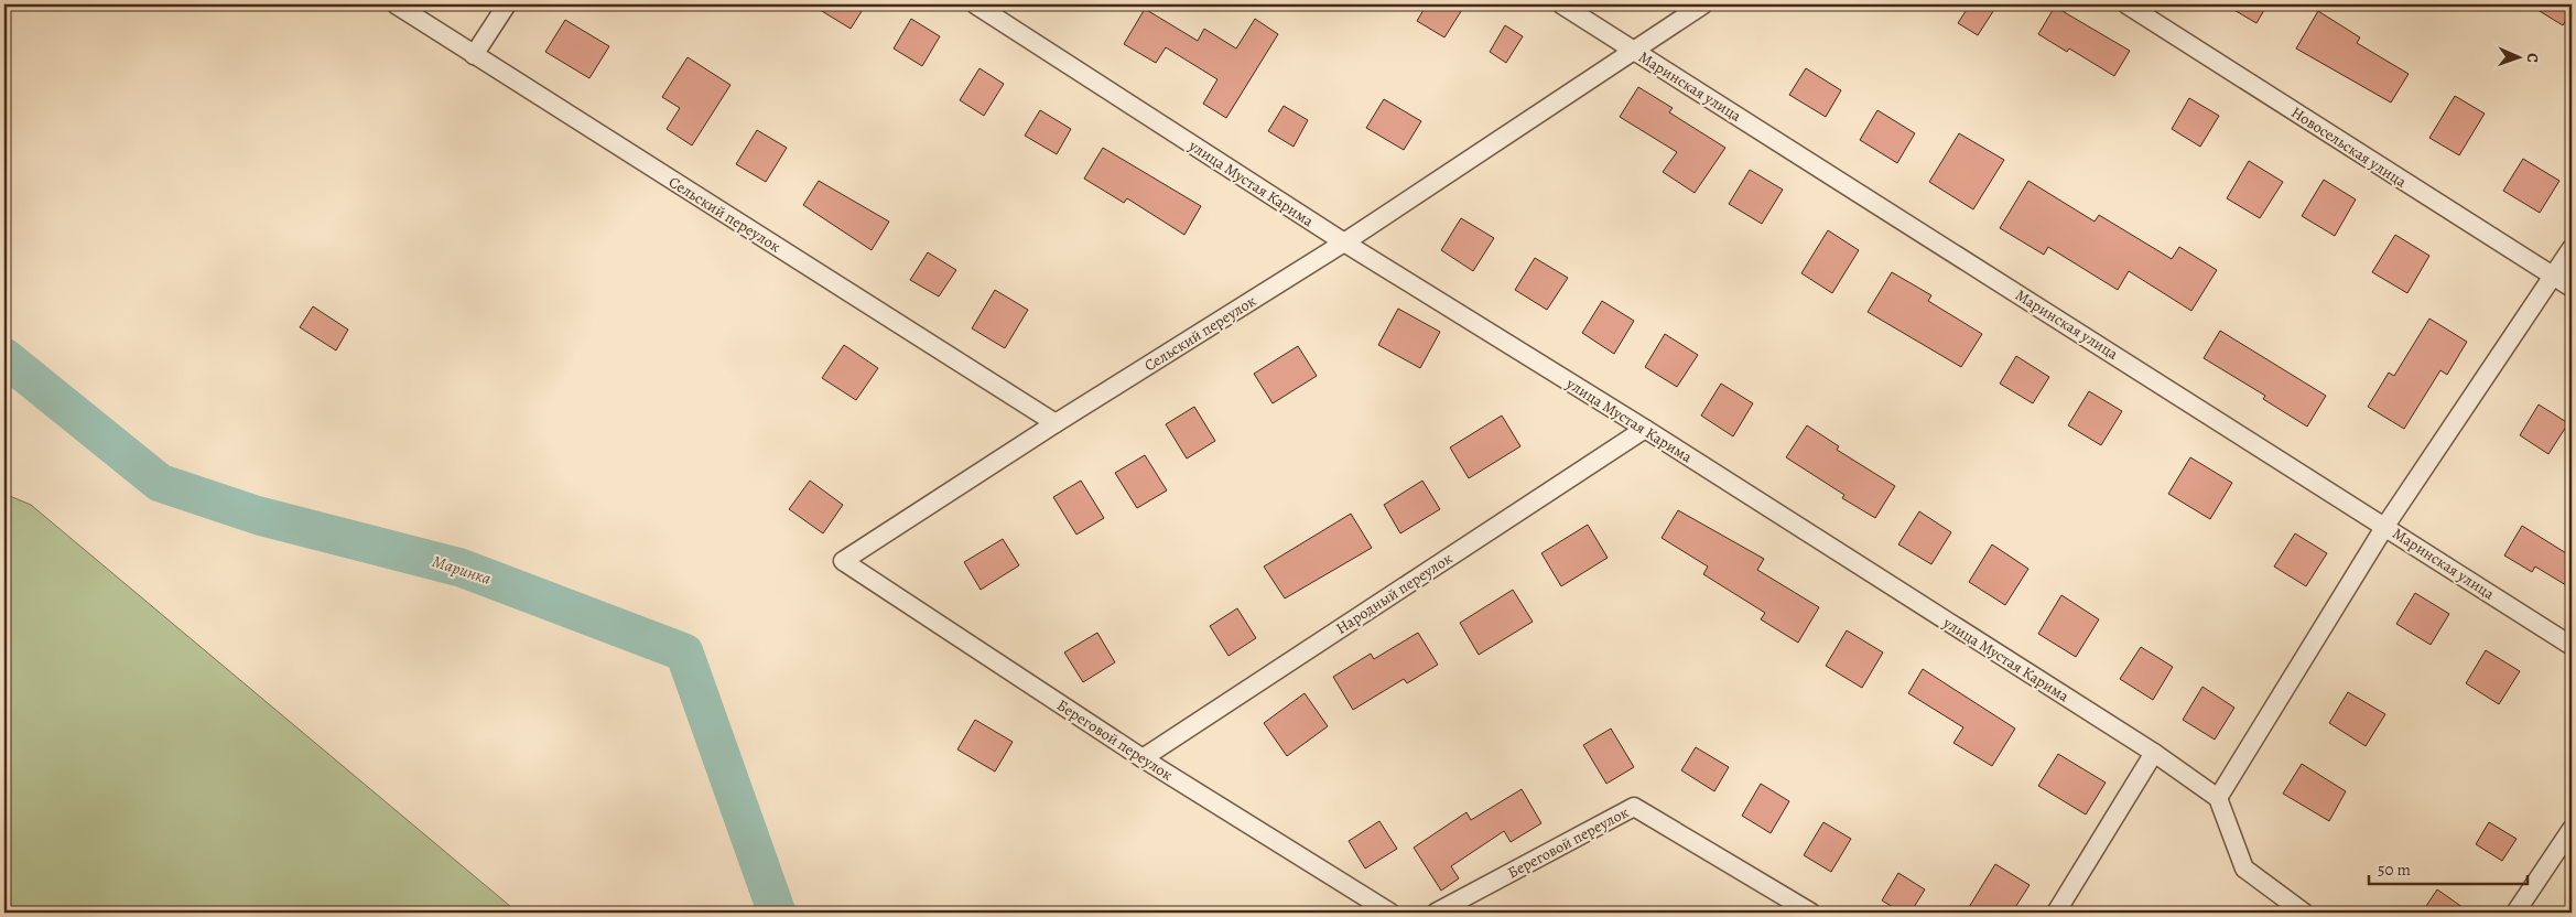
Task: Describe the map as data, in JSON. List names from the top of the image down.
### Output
{
  "streets": {
    "street": [
      "Маринская улица",
      "Новосельская улица",
      "улица Мустая Карима",
      "Сельский переулок",
      "Народный переулок",
      "Береговой переулок"
    ]
  },
  "crossings": [
    ["Маринская улица", "Сельский переулок"],
    ["улица Мустая Карима", "Сельский переулок"],
    ["улица Мустая Карима", "Народный переулок"],
    ["Сельский переулок", "Береговой переулок"],
    ["Народный переулок", "Береговой переулок"]
  ],
  "water": ["Маринка"],
  "scale_bar": "50 m",
  "north": "right"
}
